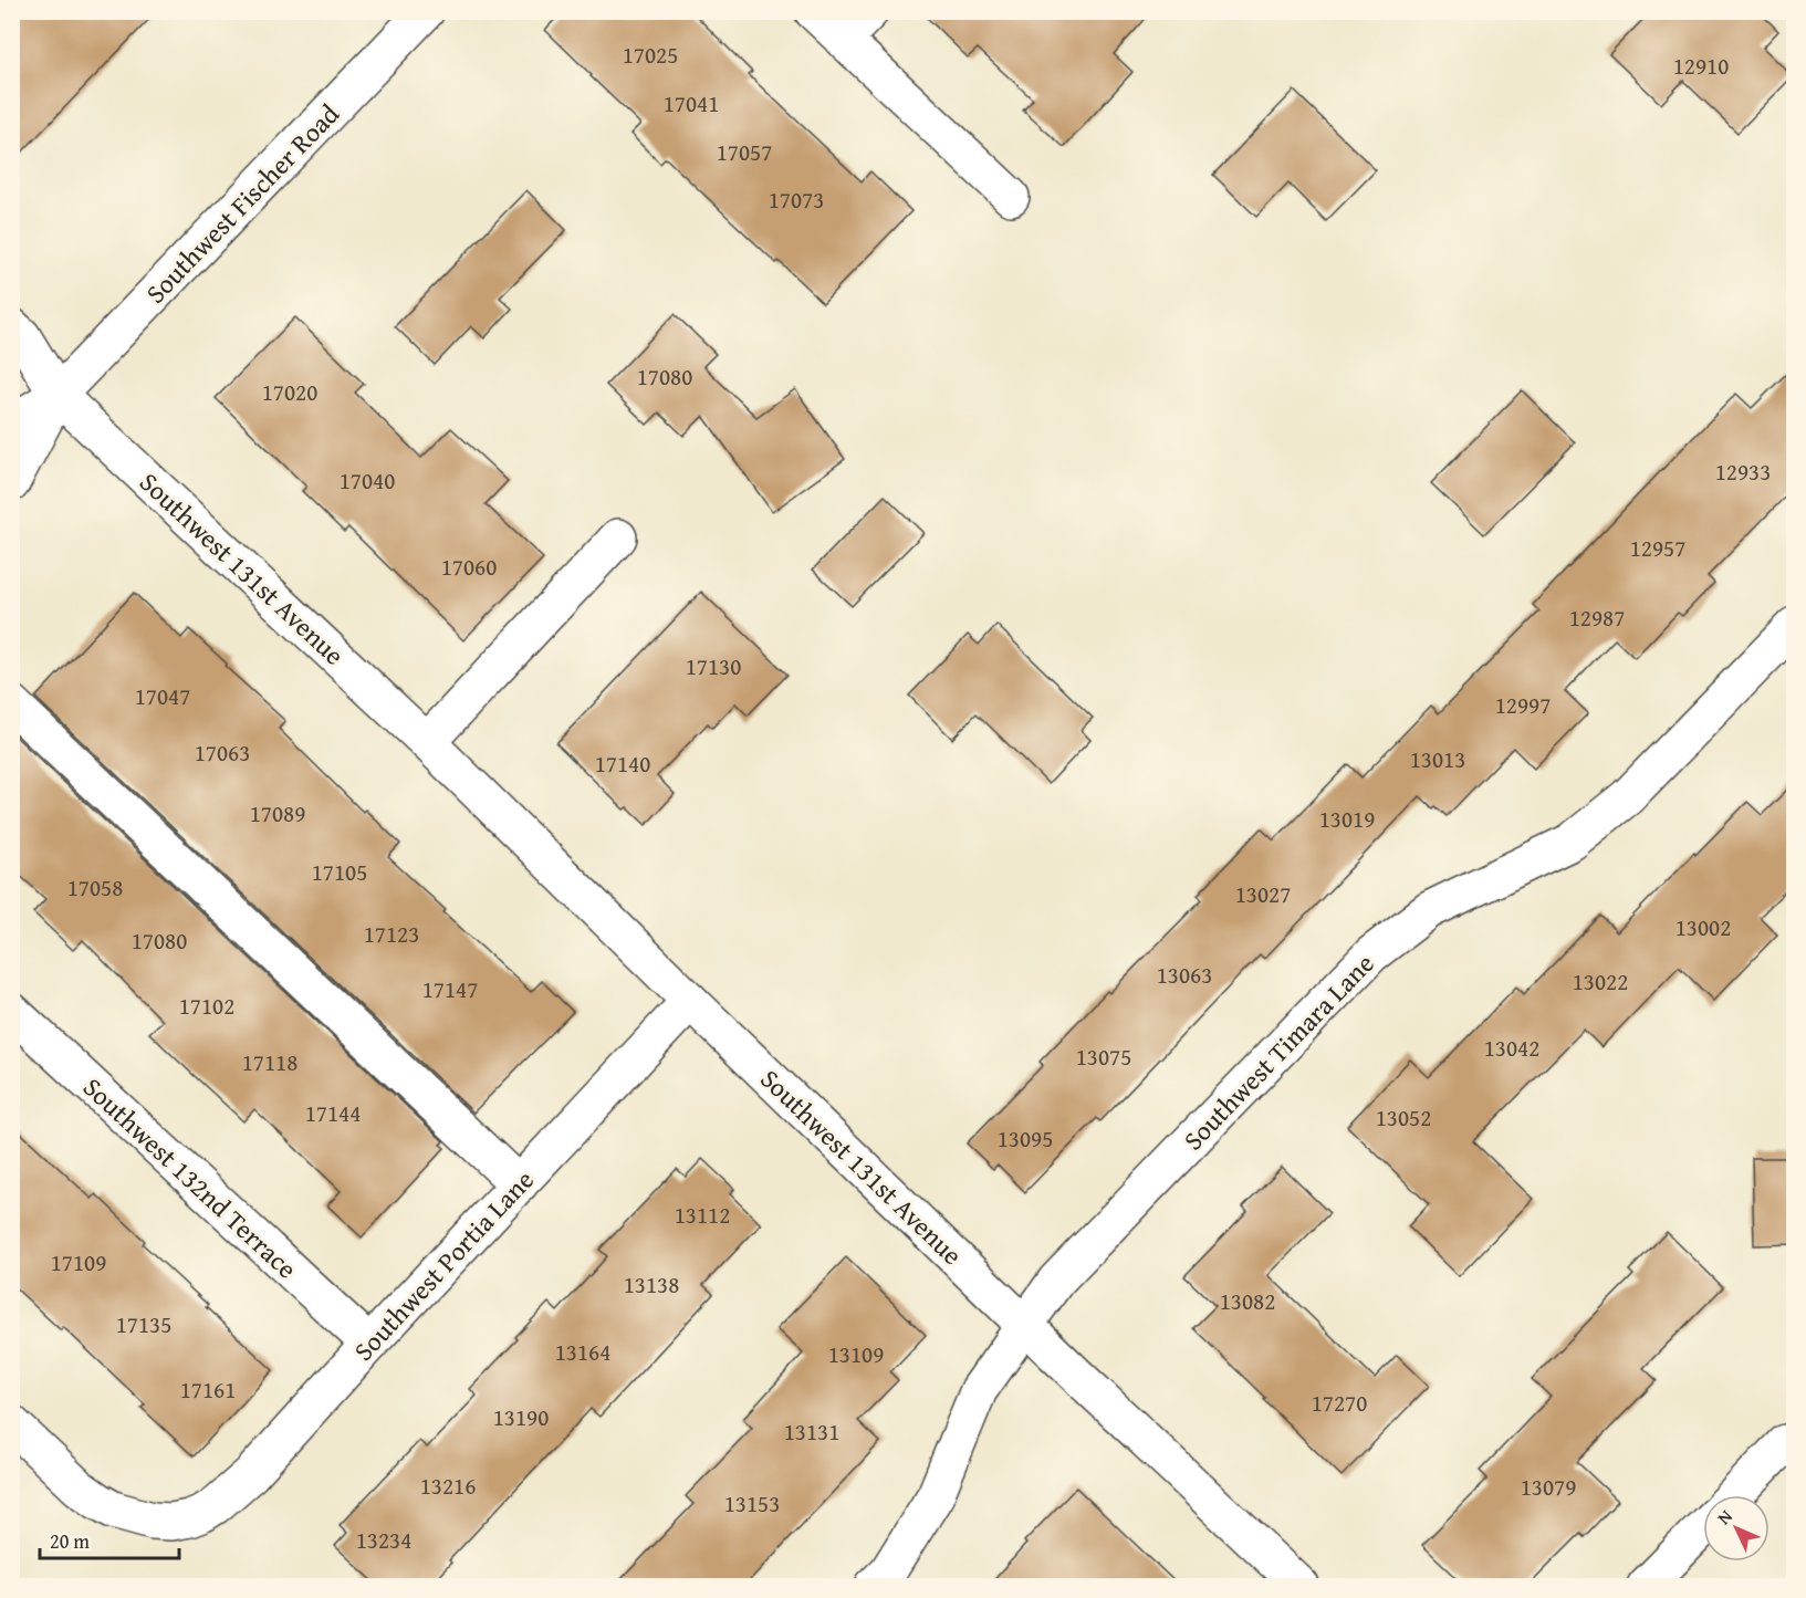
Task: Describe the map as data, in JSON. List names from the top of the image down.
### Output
{
  "streets": {
    "street": [
      "Southwest Fischer Road",
      "Southwest 131st Avenue",
      "Southwest Timara Lane",
      "Southwest 132nd Terrace",
      "Southwest Portia Lane"
    ]
  },
  "crossings": [
    ["Southwest Fischer Road", "Southwest 131st Avenue"],
    ["Southwest 131st Avenue", "Southwest Timara Lane"],
    ["Southwest 131st Avenue", "Southwest Portia Lane"],
    ["Southwest 132nd Terrace", "Southwest Portia Lane"]
  ],
  "house_numbers": [
    "17025",
    "12910",
    "17041",
    "17057",
    "17073",
    "17080",
    "17020",
    "12933",
    "17040",
    "12957",
    "17060",
    "12987",
    "17130",
    "17047",
    "12997",
    "17063",
    "13013",
    "17140",
    "17089",
    "13019",
    "17105",
    "17058",
    "13027",
    "13002",
    "17123",
    "17080",
    "13063",
    "13022",
    "17147",
    "17102",
    "13042",
    "13075",
    "17118",
    "17144",
    "13052",
    "13095",
    "13112",
    "17109",
    "13138",
    "13082",
    "17135",
    "13164",
    "13109",
    "17161",
    "17270",
    "13190",
    "13131",
    "13216",
    "13079",
    "13153",
    "13234"
  ],
  "scale_bar": "20 m",
  "north": "top left"
}
